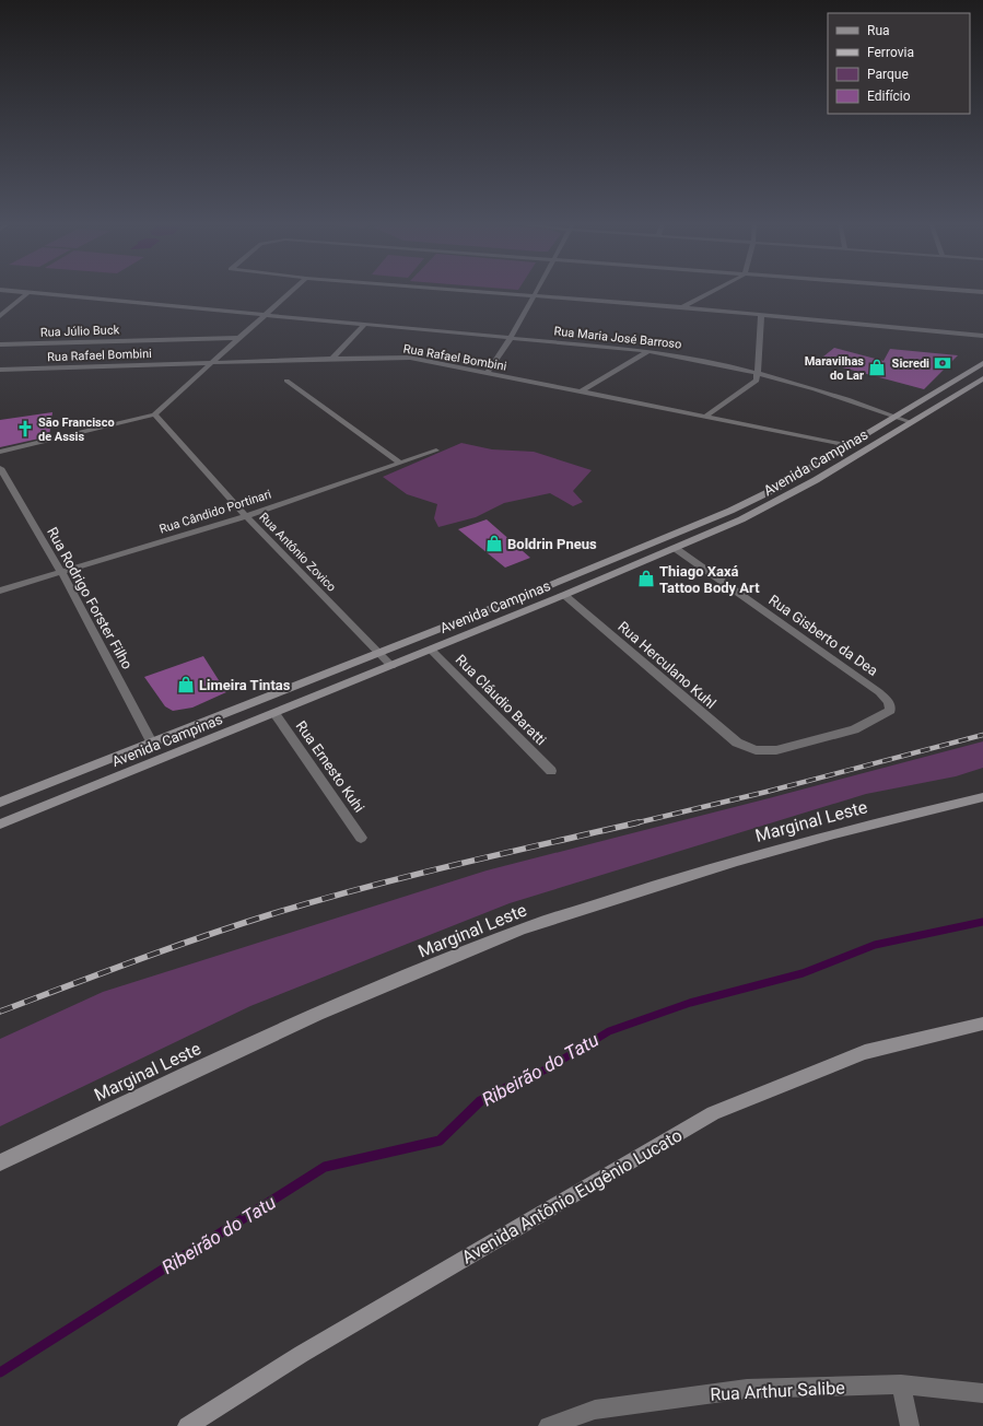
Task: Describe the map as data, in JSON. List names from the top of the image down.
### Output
{
  "streets": {
    "main road": ["Avenida Campinas", "Marginal Leste", "Avenida Antônio Eugênio Lucato"],
    "street": [
      "Rua Júlio Buck",
      "Rua Maria José Barroso",
      "Rua Rafael Bombini",
      "Rua Cândido Portinari",
      "Rua Antônio Zovico",
      "Rua Rodrigo Forster Filho",
      "Rua Gisberto da Dea",
      "Rua Herculano Kuhl",
      "Rua Cláudio Baratti",
      "Rua Ernesto Kuhi",
      "Rua Arthur Salibe"
    ]
  },
  "crossings": [
    ["Rua Maria José Barroso", "Avenida Campinas"],
    ["Rua Rafael Bombini", "Avenida Campinas"],
    ["Avenida Campinas", "Rua Antônio Zovico"],
    ["Avenida Campinas", "Rua Rodrigo Forster Filho"],
    ["Avenida Campinas", "Rua Gisberto da Dea"],
    ["Avenida Campinas", "Rua Herculano Kuhl"],
    ["Avenida Campinas", "Rua Cláudio Baratti"],
    ["Avenida Campinas", "Rua Ernesto Kuhi"],
    ["Rua Cândido Portinari", "Rua Antônio Zovico"],
    ["Rua Cândido Portinari", "Rua Rodrigo Forster Filho"],
    ["Rua Gisberto da Dea", "Rua Herculano Kuhl"]
  ],
  "water": ["Ribeirão do Tatu"],
  "places": {
    "bank": ["Sicredi"],
    "shop": [
      "Maravilhas do Lar",
      "Boldrin Pneus",
      "Thiago Xaxá Tattoo Body Art",
      "Limeira Tintas"
    ],
    "church": ["São Francisco de Assis"]
  },
  "legend": [
    "Rua",
    "Ferrovia",
    "Parque",
    "Edifício"
  ]
}
